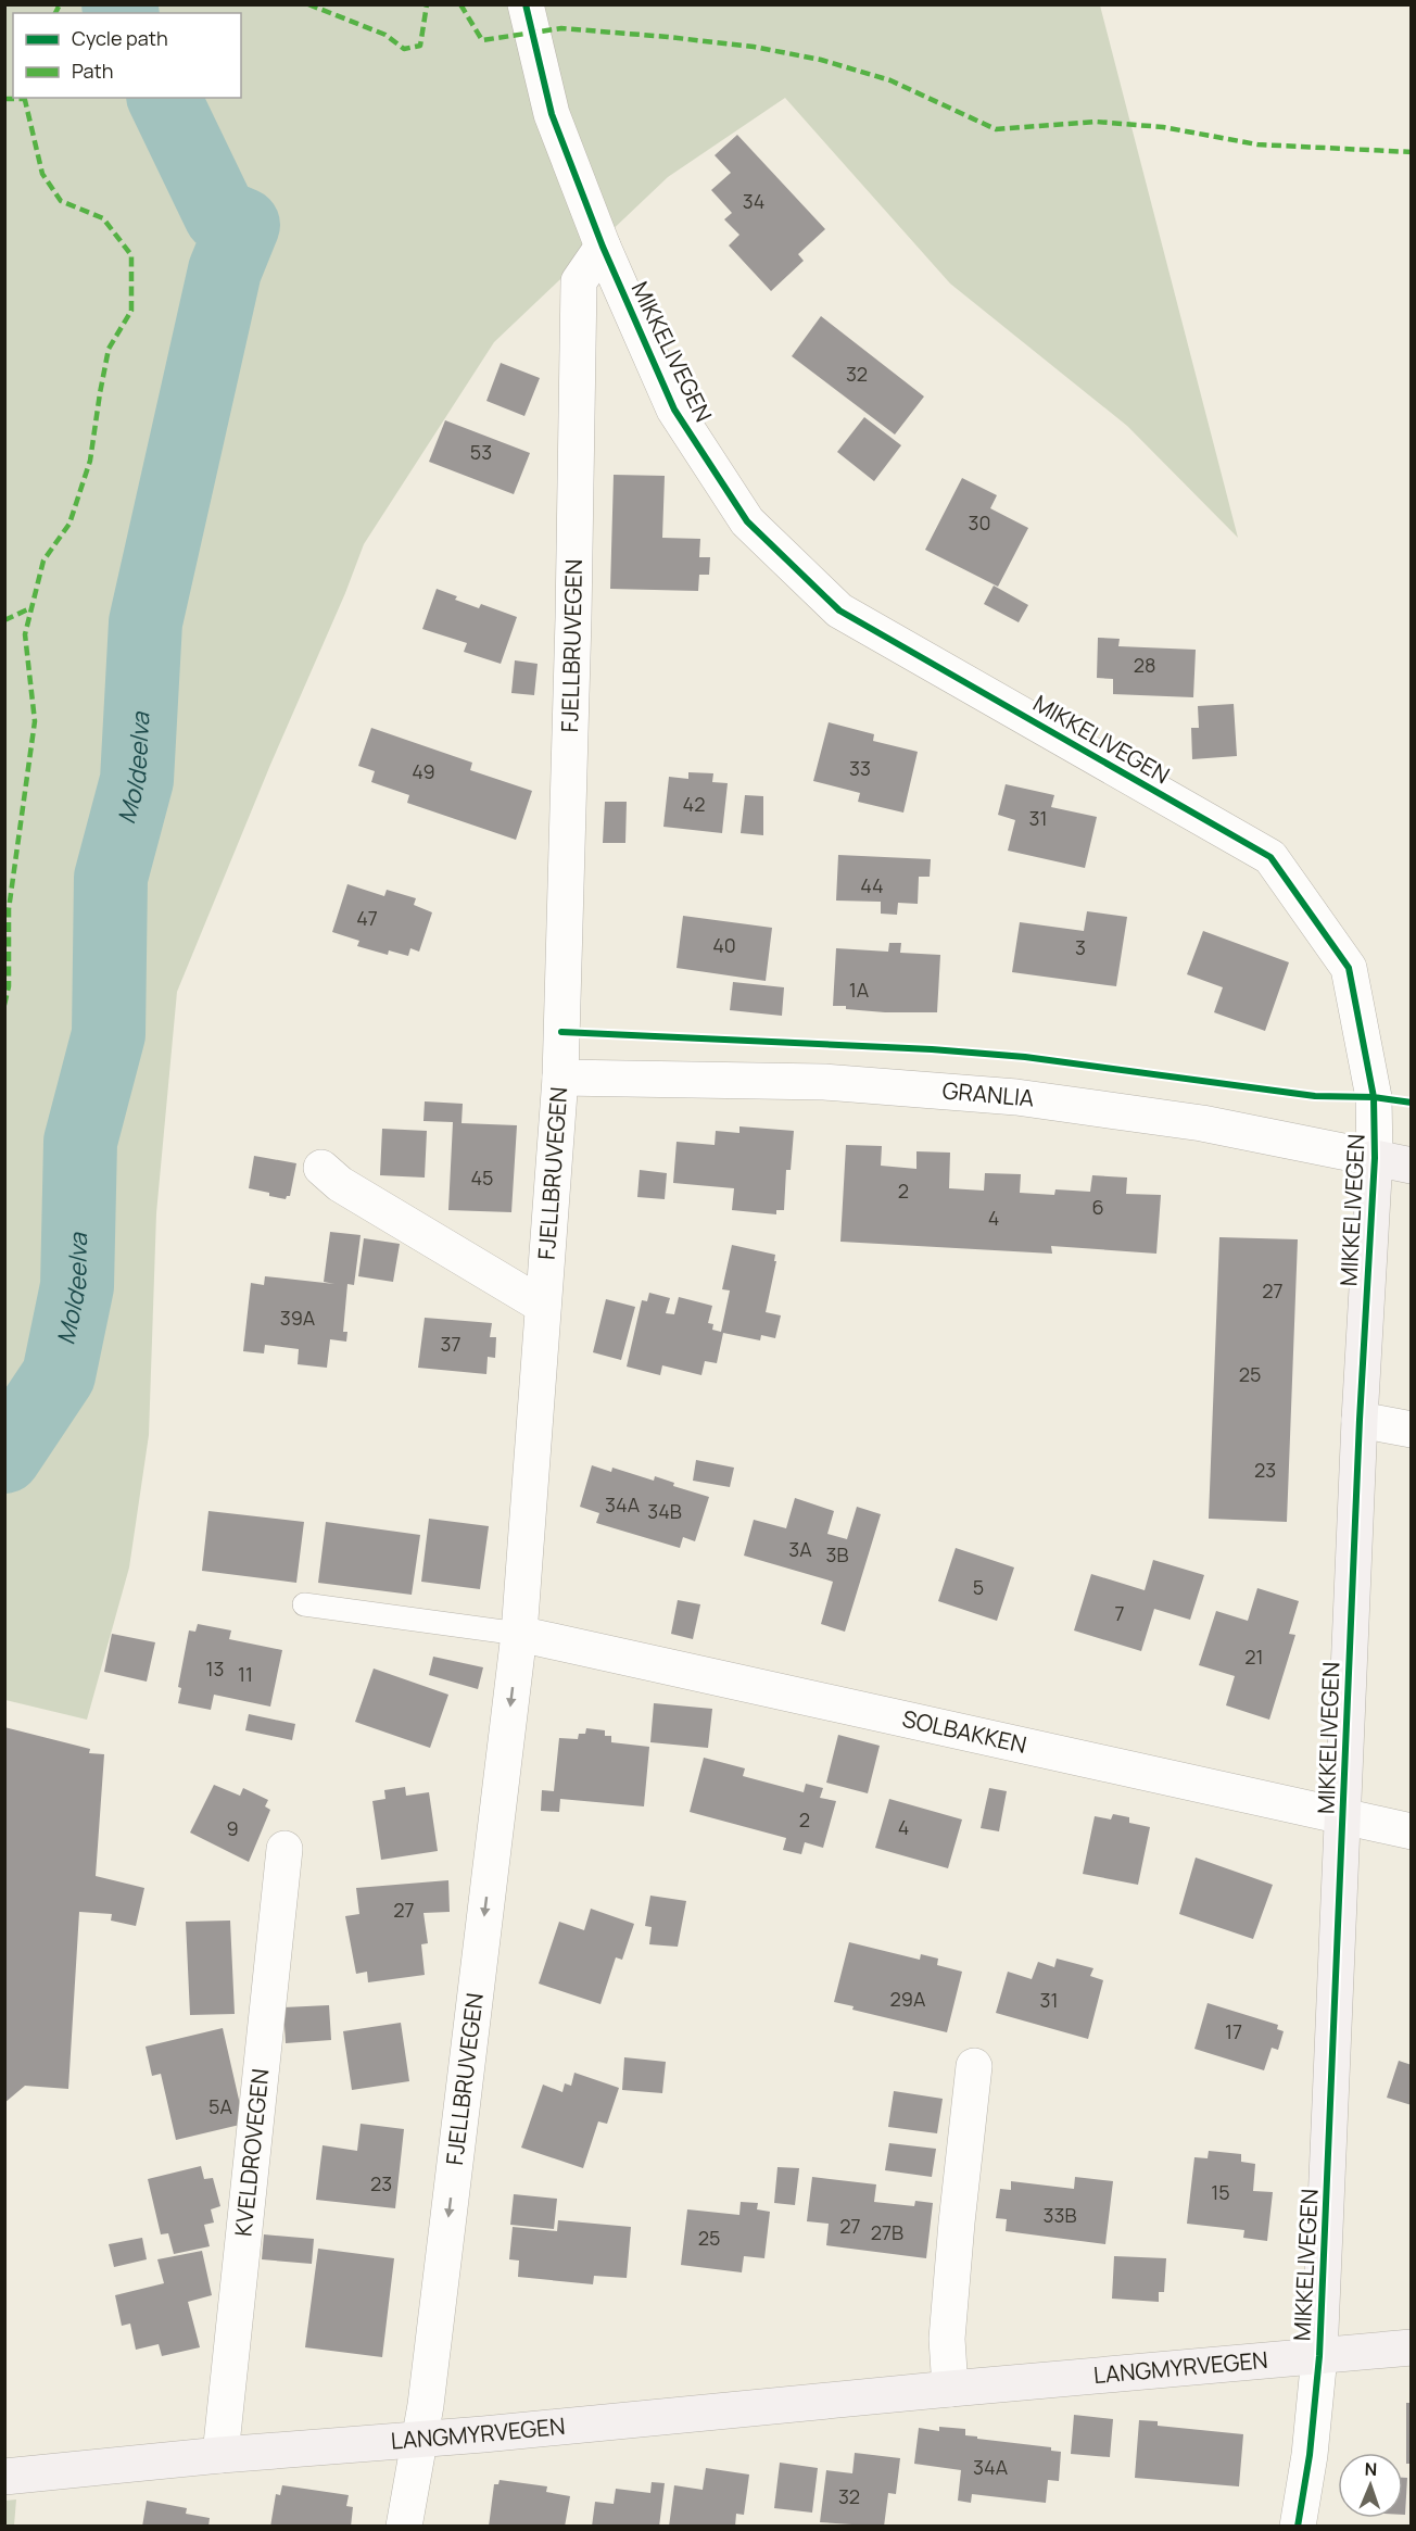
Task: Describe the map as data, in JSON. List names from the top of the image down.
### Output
{
  "streets": {
    "main road": ["MIKKELIVEGEN", "GRANLIA", "LANGMYRVEGEN"],
    "street": ["FJELLBRUVEGEN", "SOLBAKKEN", "KVELDROVEGEN"]
  },
  "crossings": [
    ["MIKKELIVEGEN", "FJELLBRUVEGEN"],
    ["MIKKELIVEGEN", "GRANLIA"],
    ["MIKKELIVEGEN", "SOLBAKKEN"],
    ["MIKKELIVEGEN", "LANGMYRVEGEN"],
    ["FJELLBRUVEGEN", "GRANLIA"],
    ["FJELLBRUVEGEN", "SOLBAKKEN"],
    ["FJELLBRUVEGEN", "LANGMYRVEGEN"],
    ["KVELDROVEGEN", "LANGMYRVEGEN"]
  ],
  "one_way": ["FJELLBRUVEGEN"],
  "water": ["Moldeelva"],
  "house_numbers": [
    "34",
    "32",
    "53",
    "30",
    "28",
    "33",
    "49",
    "42",
    "31",
    "44",
    "47",
    "40",
    "3",
    "1A",
    "45",
    "2",
    "6",
    "4",
    "27",
    "39A",
    "37",
    "25",
    "23",
    "34A",
    "34B",
    "3A",
    "3B",
    "5",
    "7",
    "21",
    "13",
    "11",
    "2",
    "4",
    "9",
    "27",
    "29A",
    "31",
    "17",
    "5A",
    "23",
    "15",
    "33B",
    "27",
    "27B",
    "25",
    "34A",
    "32"
  ],
  "legend": ["Cycle path", "Path"],
  "north": "top"
}
